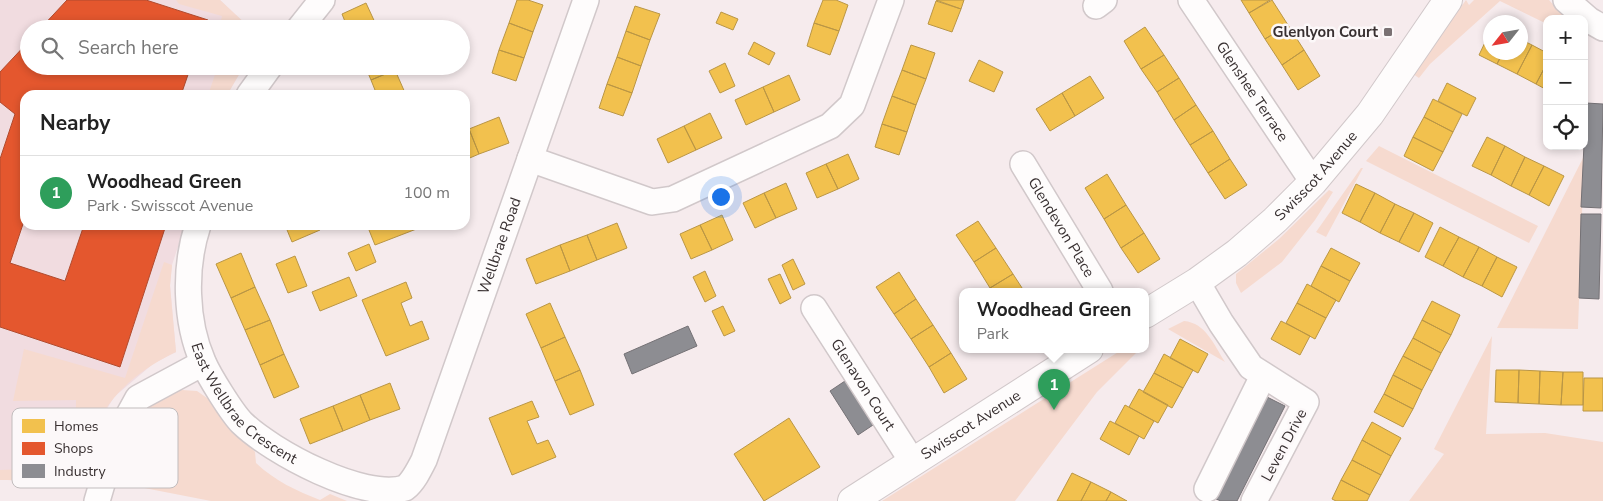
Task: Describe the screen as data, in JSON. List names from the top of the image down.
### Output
{
  "streets": {
    "street": [
      "Glenshee Terrace",
      "Swisscot Avenue",
      "Glendevon Place",
      "Wellbrae Road",
      "Glenavon Court",
      "East Wellbrae Crescent",
      "Leven Drive"
    ]
  },
  "crossings": [
    ["Glenshee Terrace", "Swisscot Avenue"],
    ["Swisscot Avenue", "Glenavon Court"],
    ["Swisscot Avenue", "Leven Drive"],
    ["Wellbrae Road", "East Wellbrae Crescent"]
  ],
  "places": {
    "transit": ["Glenlyon Court"]
  },
  "legend": ["Homes", "Shops", "Industry"],
  "north": "bottom left",
  "page": {
    "map_buttons": ["+", "−"],
    "search": "Search here",
    "heading": "Nearby",
    "list": [
      {
        "mark": "1",
        "name": "Woodhead Green",
        "note": "Park · Swisscot Avenue",
        "value": "100 m"
      }
    ],
    "popup": ["Woodhead Green", "Park"],
    "pins": "1"
  }
}
